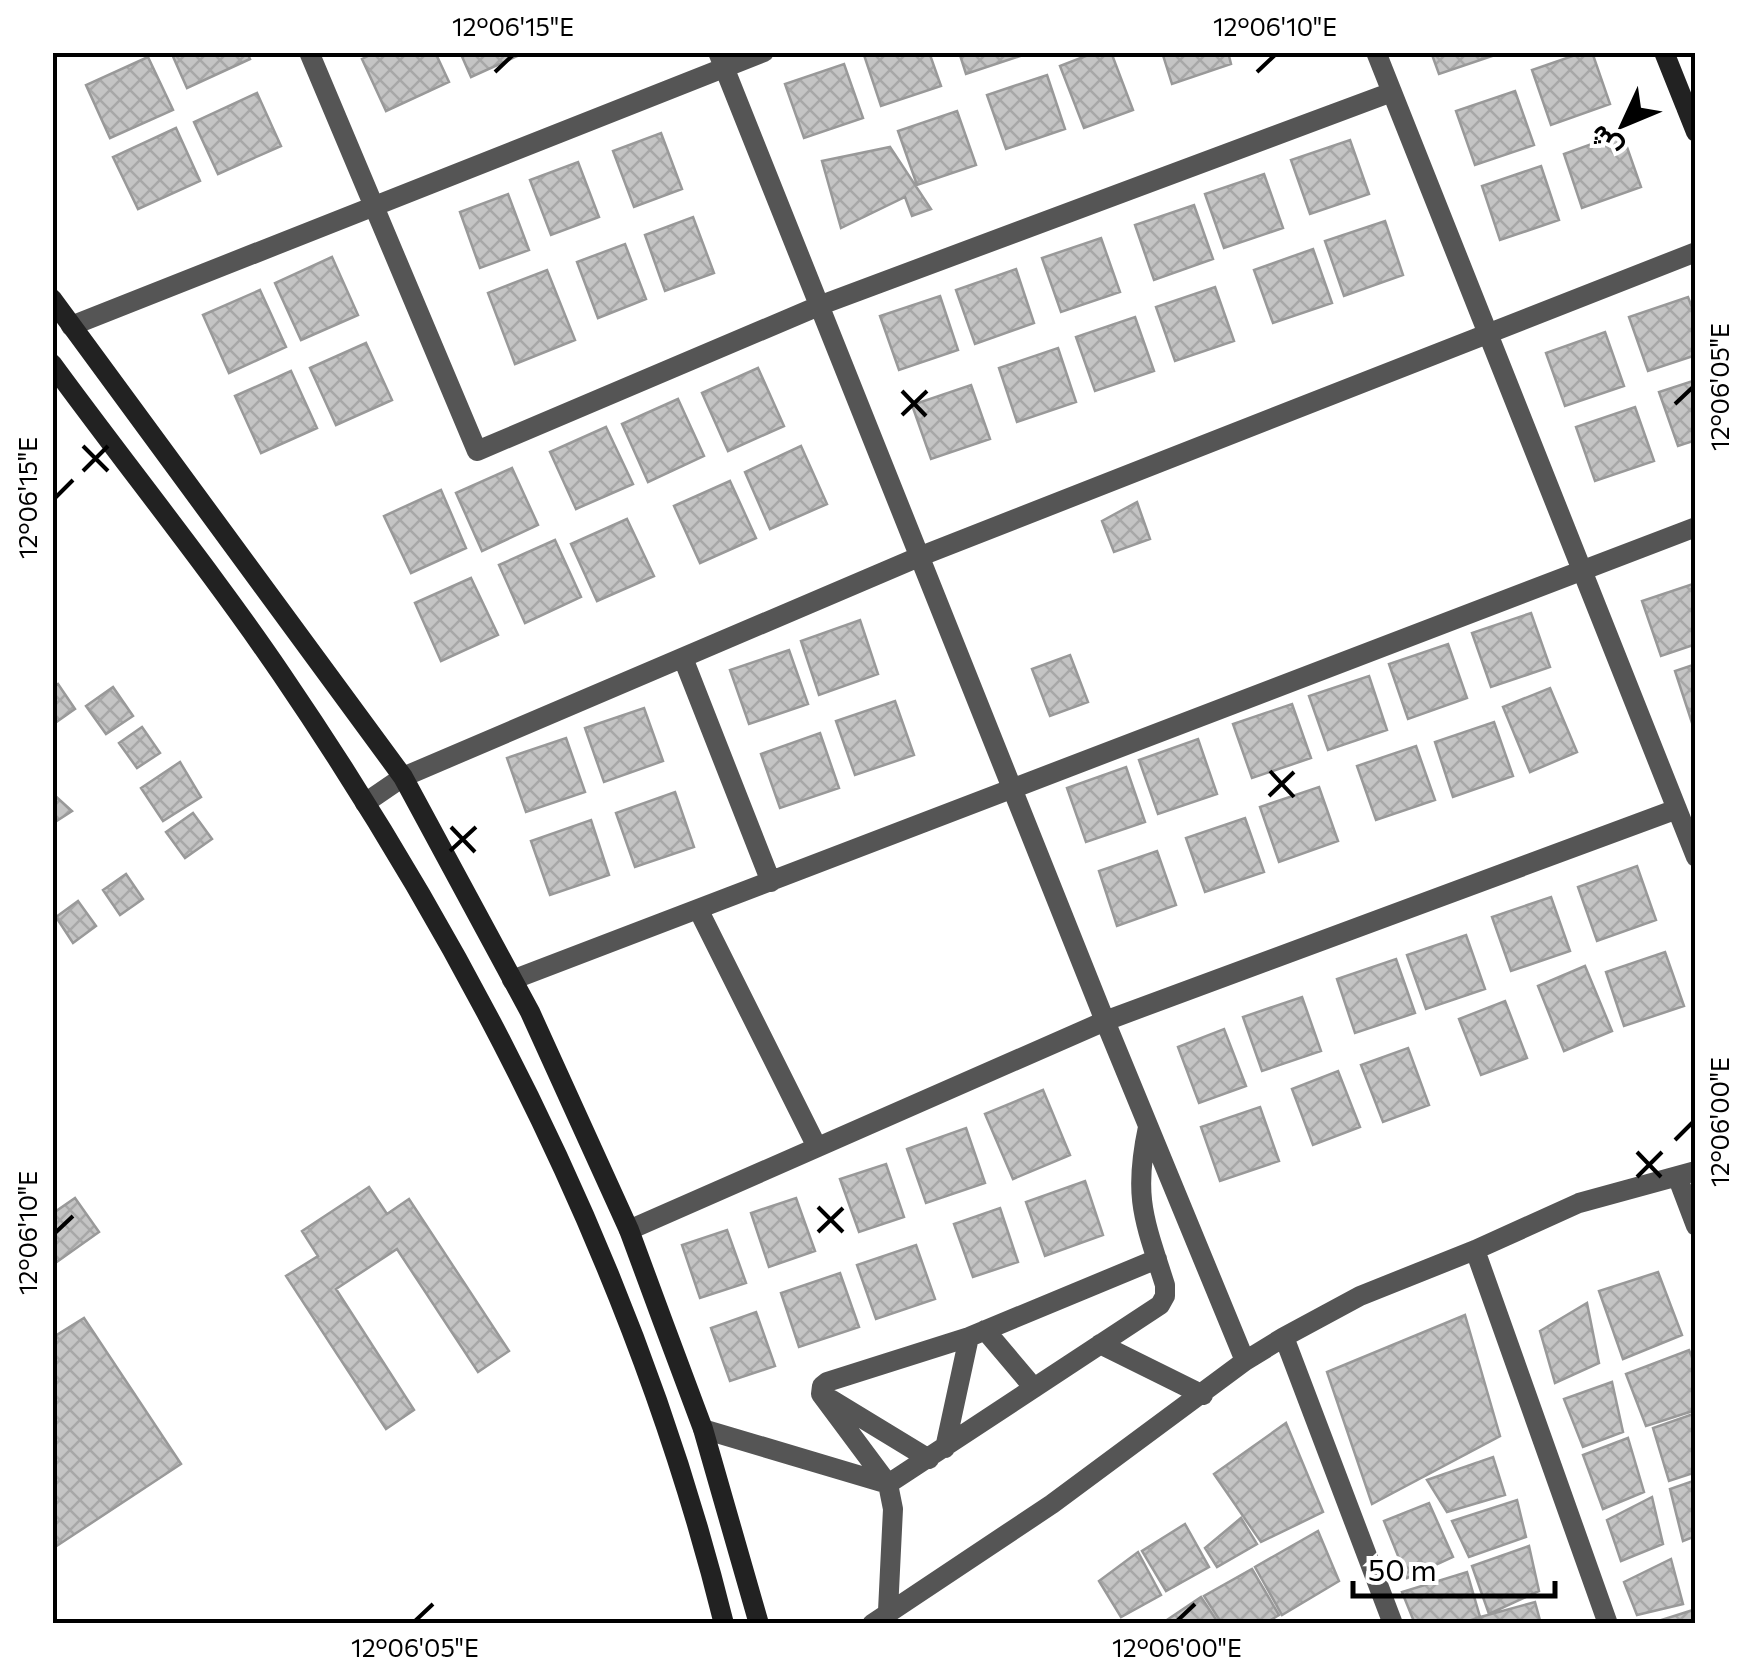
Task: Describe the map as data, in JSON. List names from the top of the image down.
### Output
{
  "scale_bar": "50 m",
  "north": "bottom left",
  "coordinates": [
    "12°06'15\"E",
    "12°06'10\"E",
    "12°06'05\"E",
    "12°06'00\"E"
  ]
}
